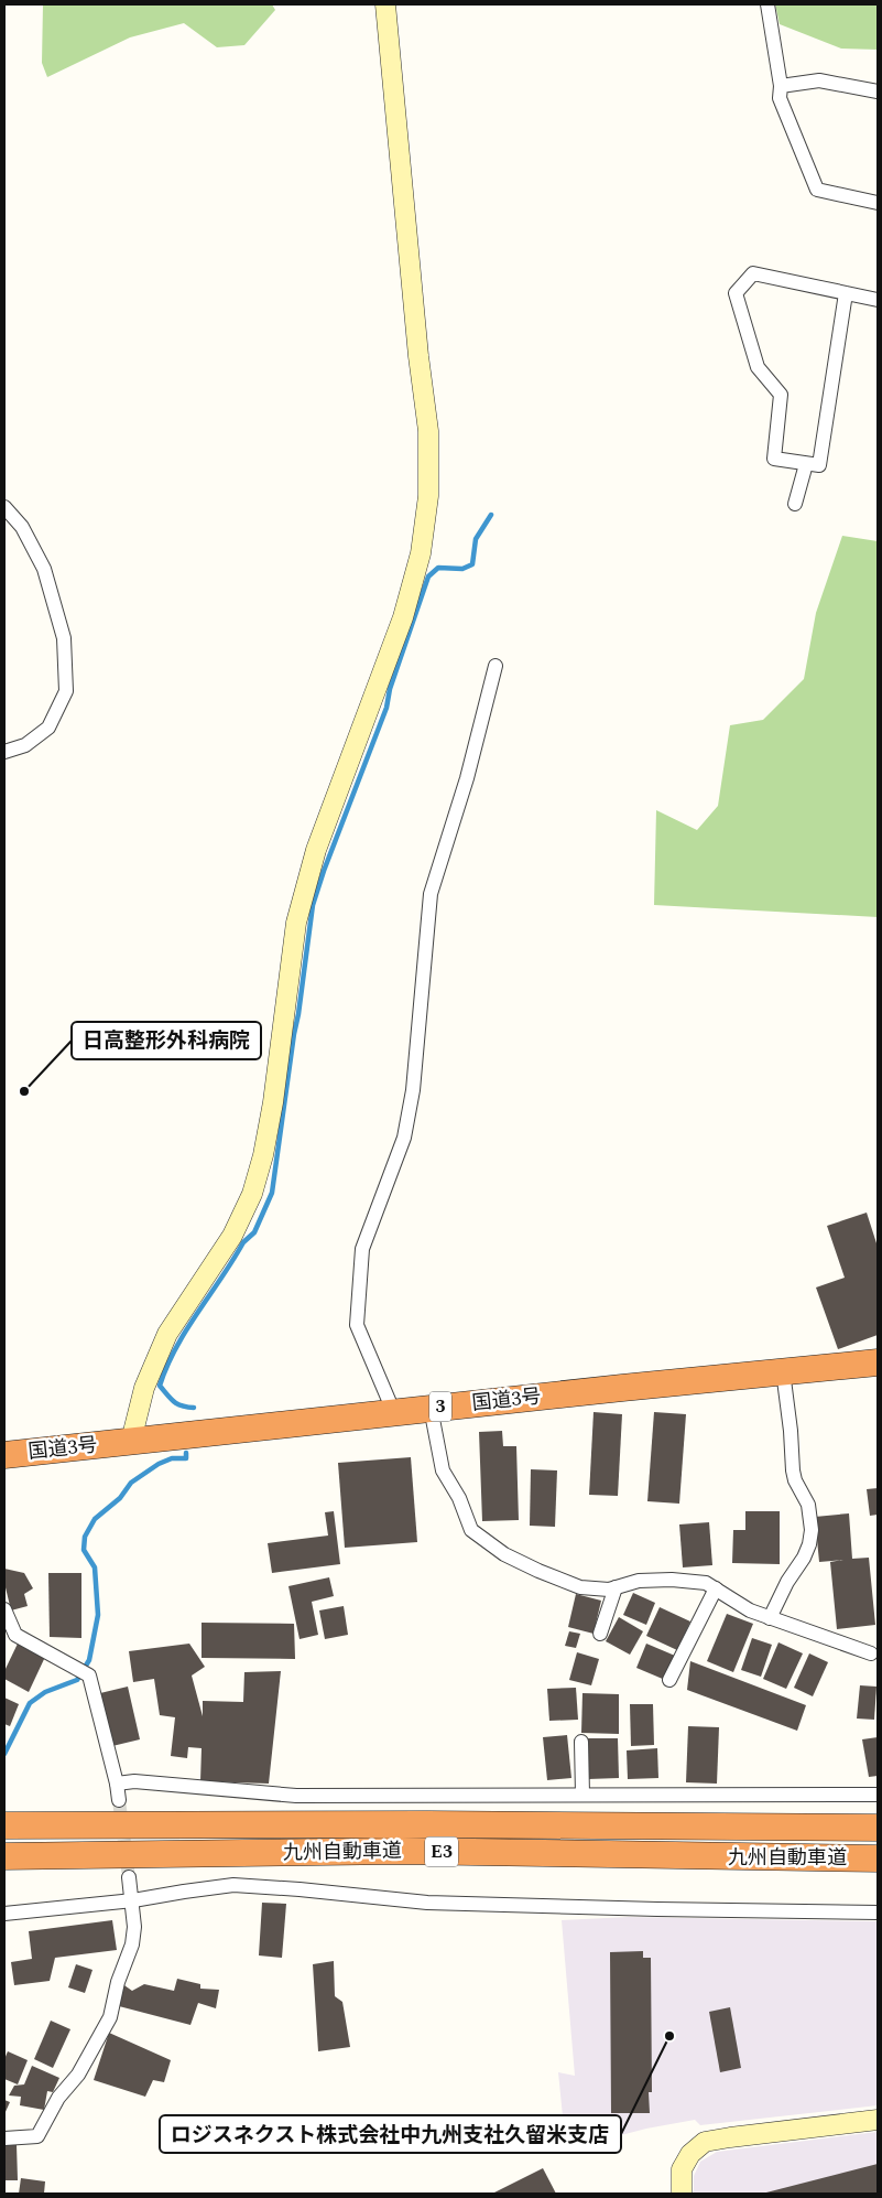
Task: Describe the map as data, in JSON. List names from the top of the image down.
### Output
{
  "streets": {
    "highway": [
      "国道3号",
      "3",
      "九州自動車道",
      "E3"
    ]
  },
  "places": ["日高整形外科病院", "ロジスネクスト株式会社中九州支社久留米支店"]
}
